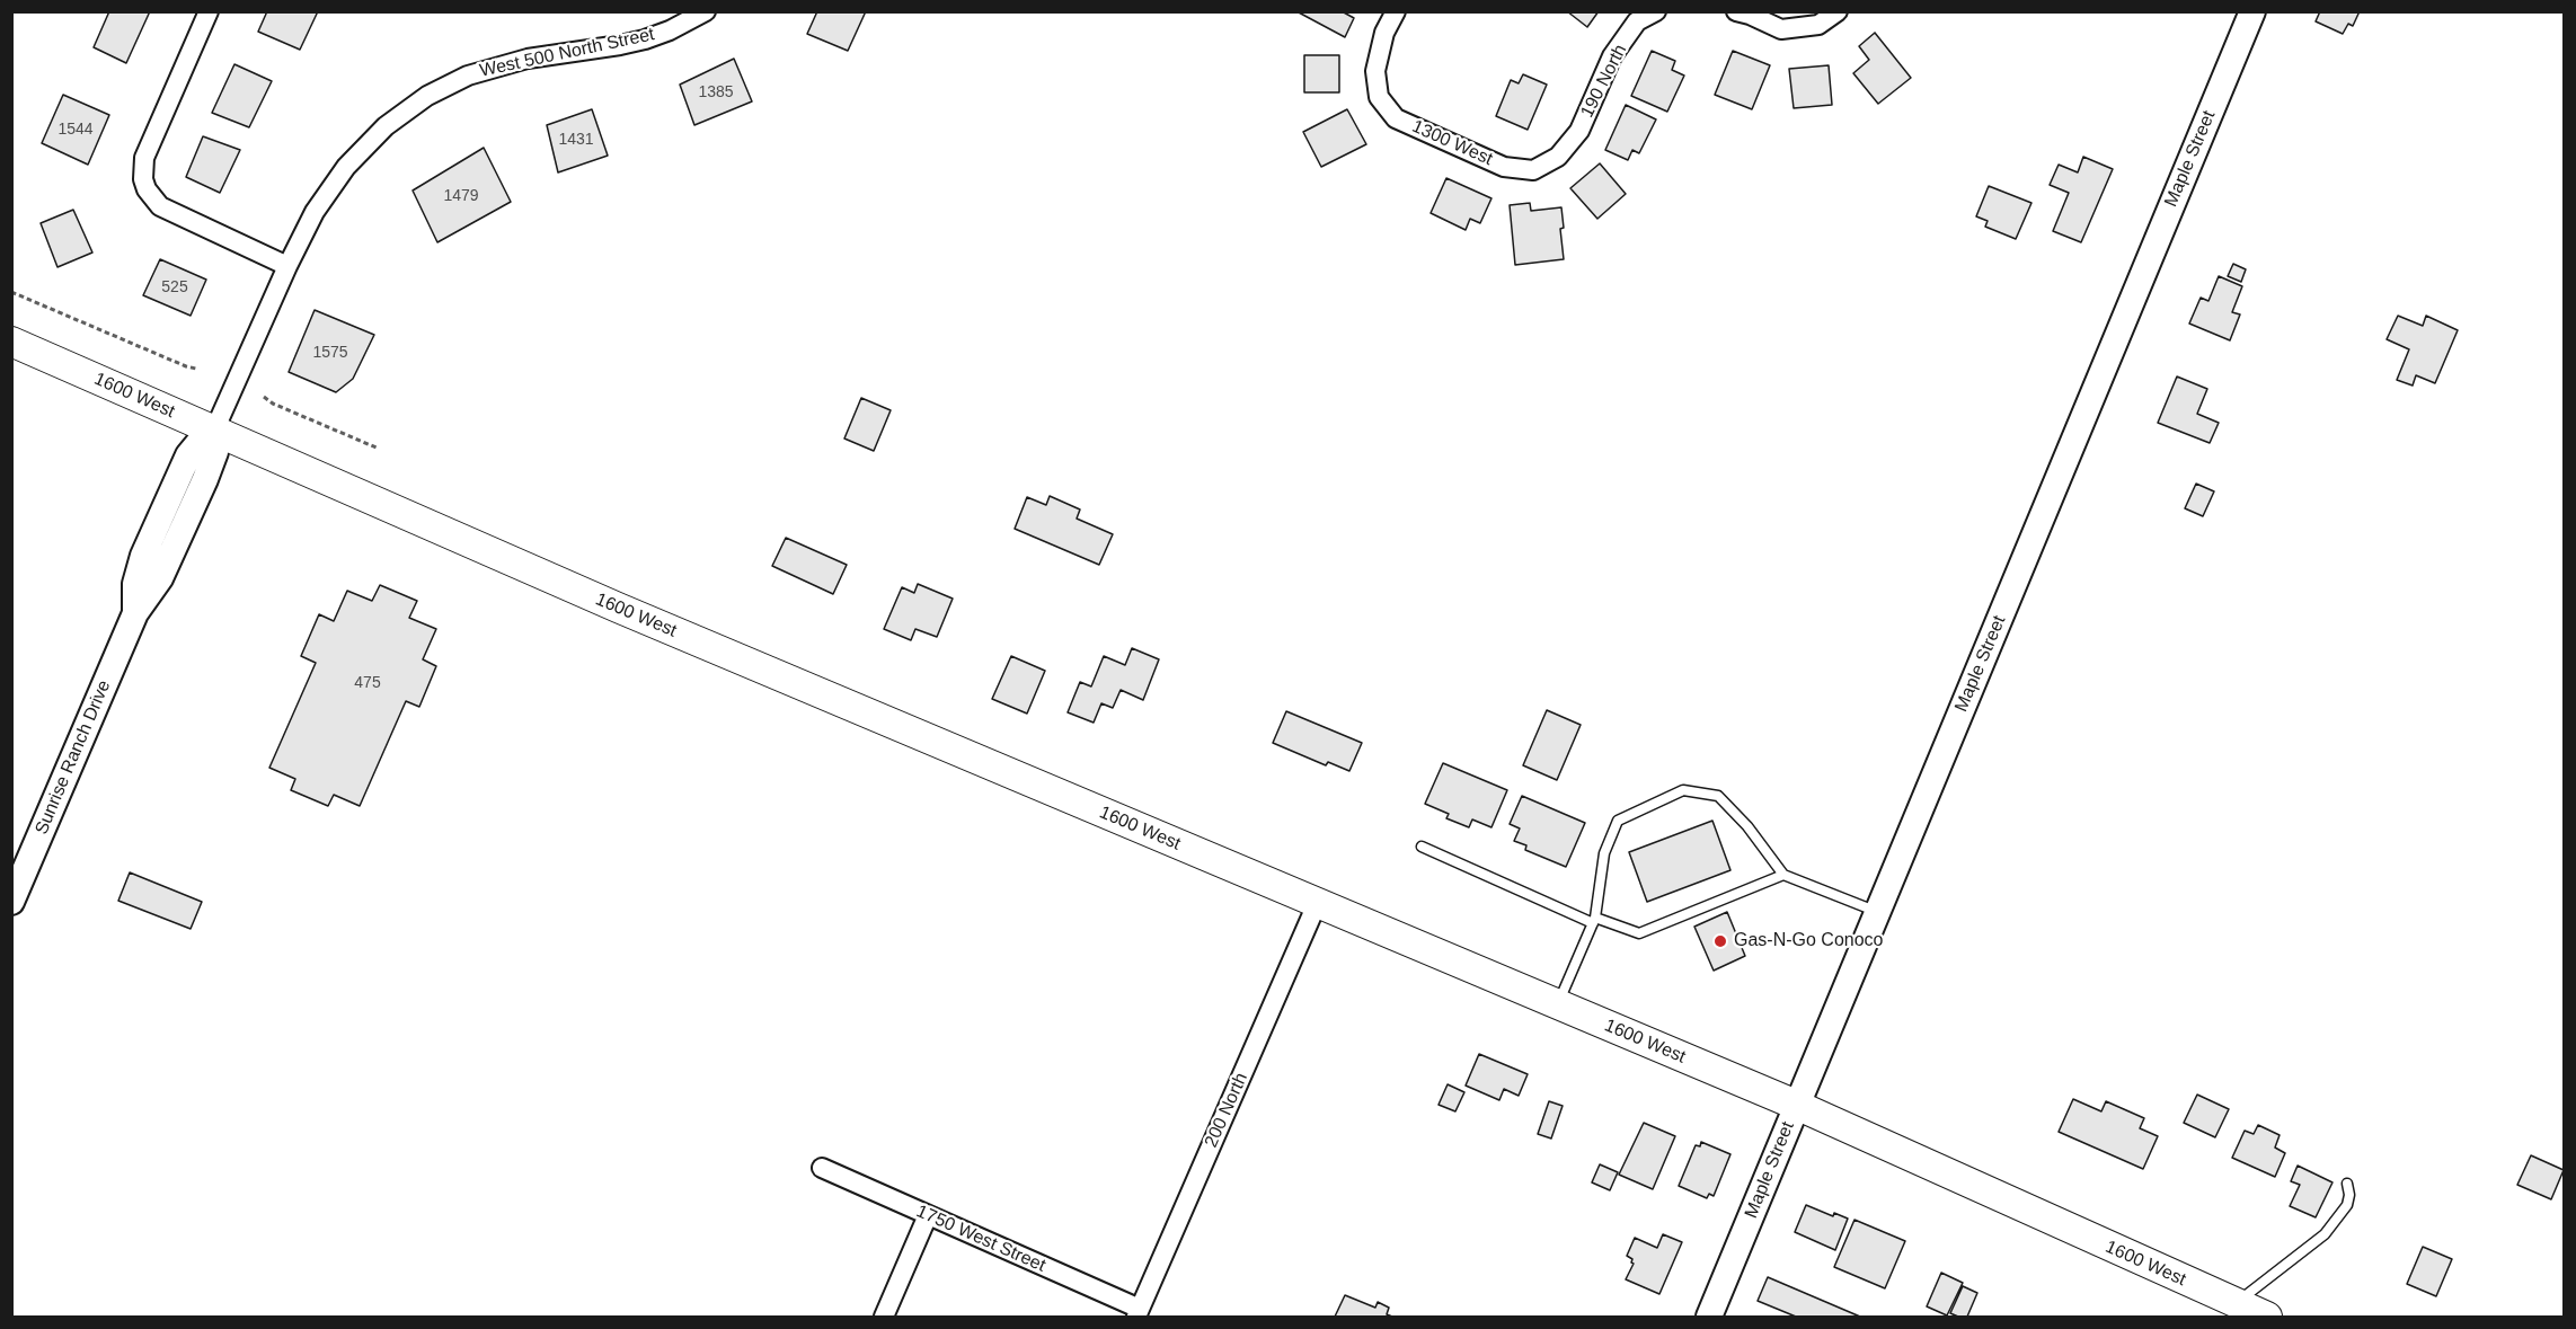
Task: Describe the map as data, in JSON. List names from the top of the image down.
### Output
{
  "streets": {
    "main road": ["Maple Street", "1600 West", "Sunrise Ranch Drive"],
    "street": [
      "West 500 North Street",
      "190 North",
      "1300 West",
      "200 North",
      "1750 West Street"
    ]
  },
  "crossings": [
    ["West 500 North Street", "1600 West"],
    ["West 500 North Street", "Sunrise Ranch Drive"],
    ["190 North", "1300 West"],
    ["Maple Street", "1600 West"],
    ["1600 West", "Sunrise Ranch Drive"],
    ["1600 West", "200 North"],
    ["200 North", "1750 West Street"]
  ],
  "places": ["Gas-N-Go Conoco"],
  "house_numbers": [
    "1385",
    "1544",
    "1431",
    "1479",
    "525",
    "1575",
    "475"
  ]
}
